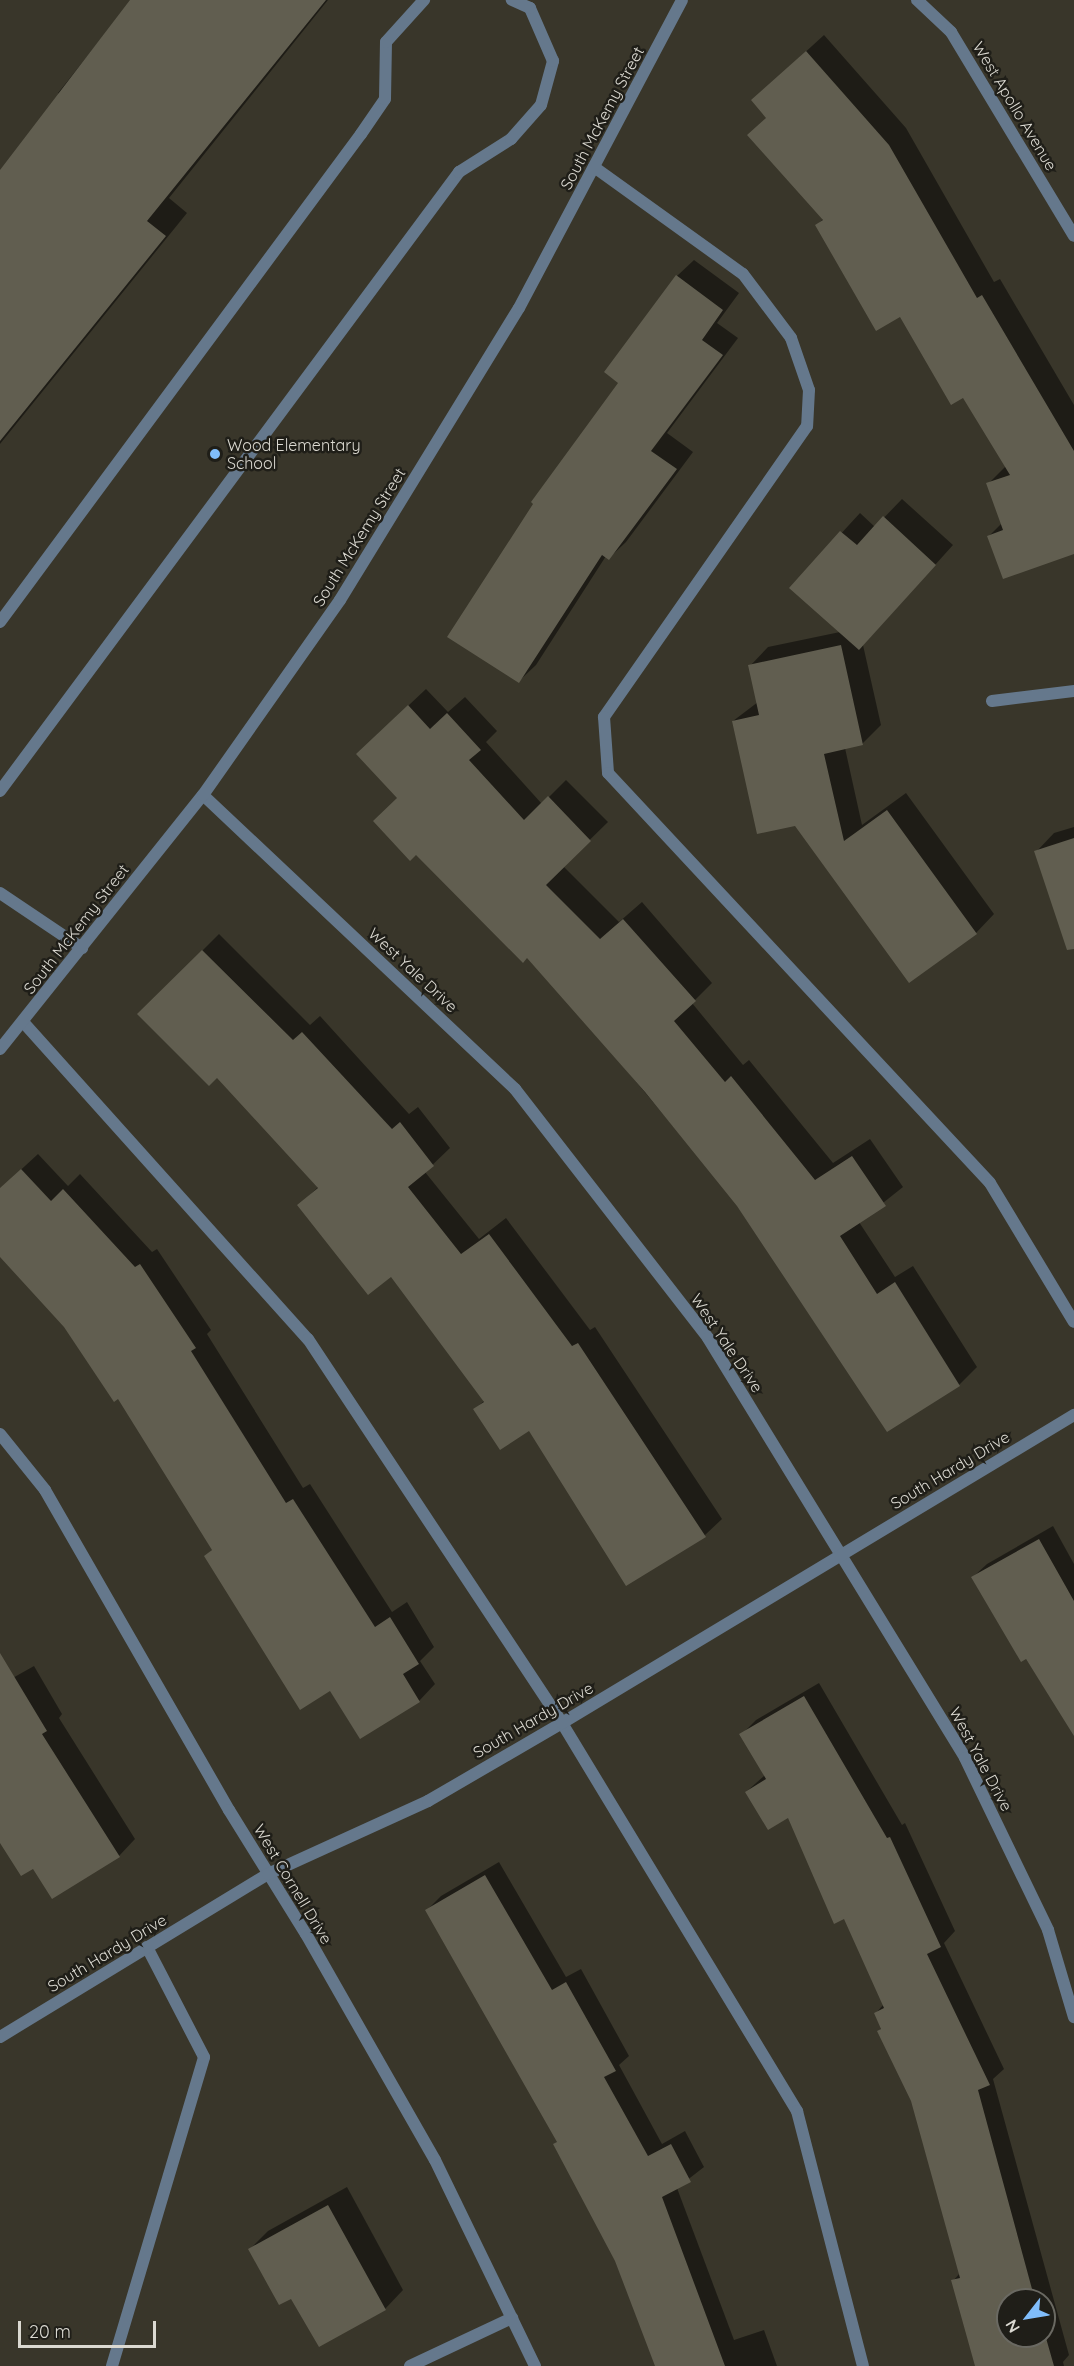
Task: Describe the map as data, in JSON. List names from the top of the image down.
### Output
{
  "streets": {
    "street": [
      "West Apollo Avenue",
      "South McKemy Street",
      "West Yale Drive",
      "South Hardy Drive",
      "West Cornell Drive"
    ]
  },
  "crossings": [
    ["South McKemy Street", "West Yale Drive"],
    ["West Yale Drive", "South Hardy Drive"],
    ["South Hardy Drive", "West Cornell Drive"]
  ],
  "places": ["Wood Elementary School"],
  "scale_bar": "20 m",
  "north": "bottom left"
}
